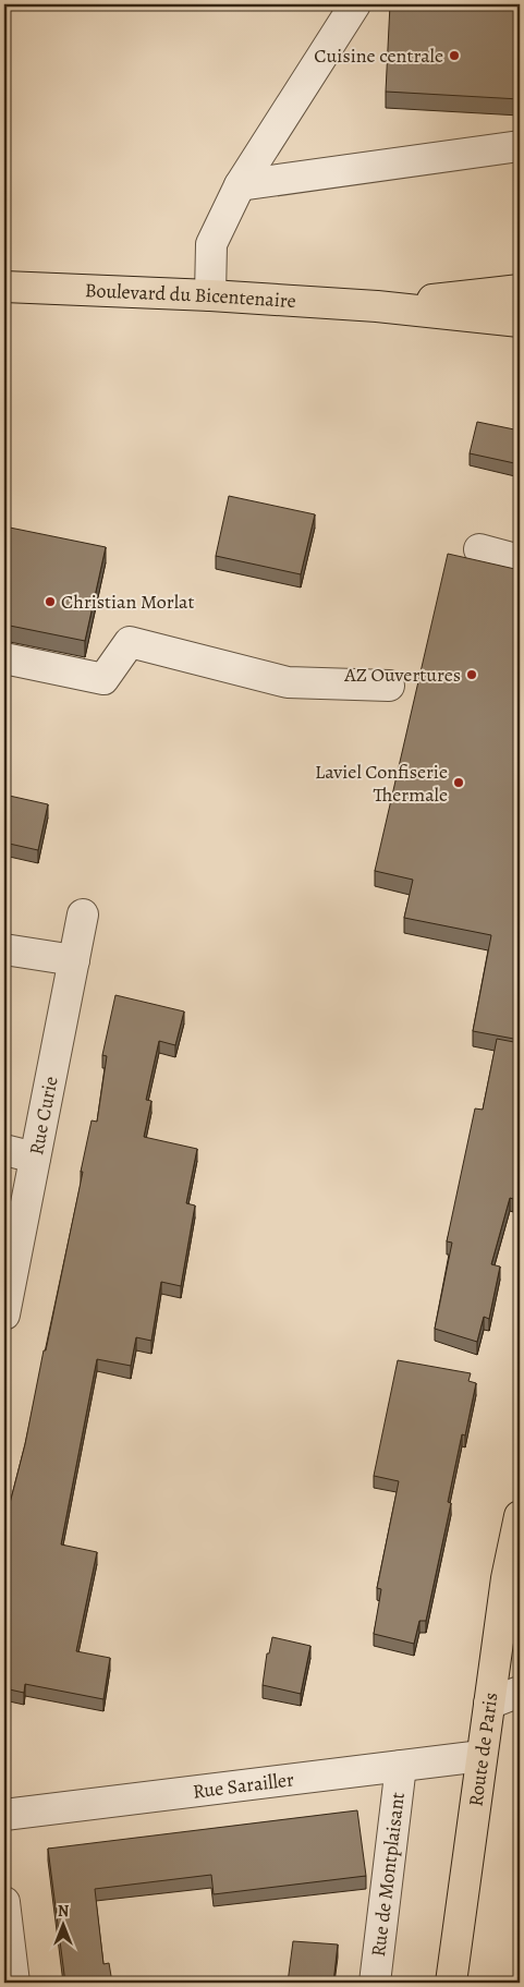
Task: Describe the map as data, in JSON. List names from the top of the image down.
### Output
{
  "streets": {
    "main road": ["Boulevard du Bicentenaire", "Route de Paris"],
    "street": ["Rue Curie", "Rue Sarailler", "Rue de Montplaisant"]
  },
  "crossings": [
    ["Route de Paris", "Rue Sarailler"],
    ["Rue Sarailler", "Rue de Montplaisant"]
  ],
  "places": [
    "Cuisine centrale",
    "Christian Morlat",
    "AZ Ouvertures",
    "Laviel Confiserie Thermale"
  ],
  "north": "top"
}
